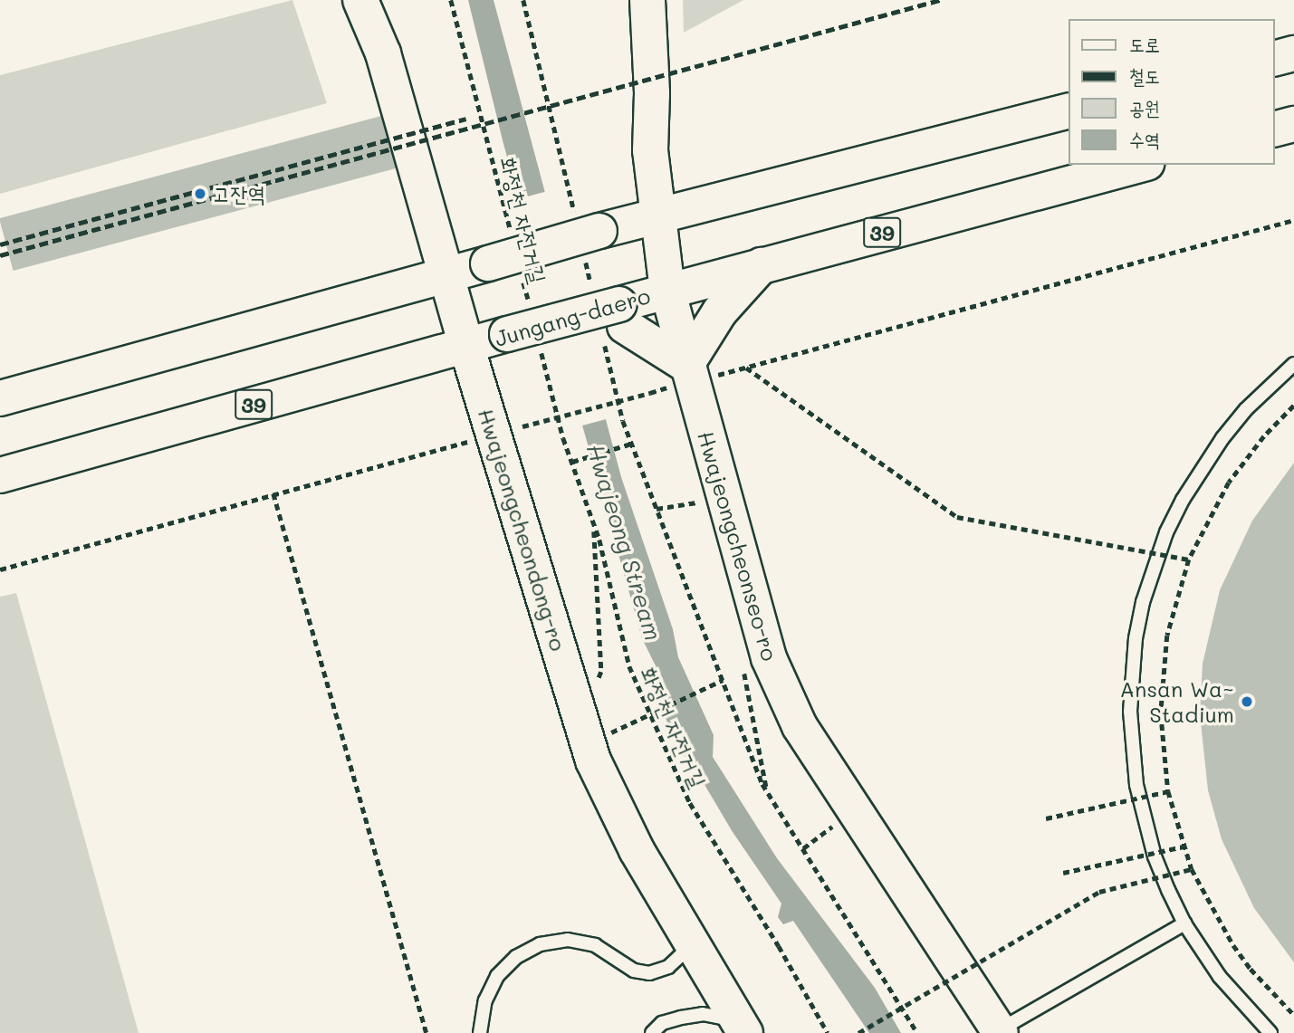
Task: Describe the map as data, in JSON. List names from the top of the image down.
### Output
{
  "streets": {
    "main road": [
      "39",
      "Jungang-daero",
      "Hwajeongcheondong-ro",
      "Hwajeongcheonseo-ro"
    ],
    "path": ["화정천 자전거길"]
  },
  "crossings": [
    ["화정천 자전거길", "Jungang-daero"],
    ["Jungang-daero", "Hwajeongcheondong-ro"],
    ["Jungang-daero", "Hwajeongcheonseo-ro"]
  ],
  "water": ["Hwajeong Stream"],
  "places": ["고잔역", "Ansan Wa~ Stadium"],
  "legend": [
    "도로",
    "철도",
    "공원",
    "수역"
  ]
}
